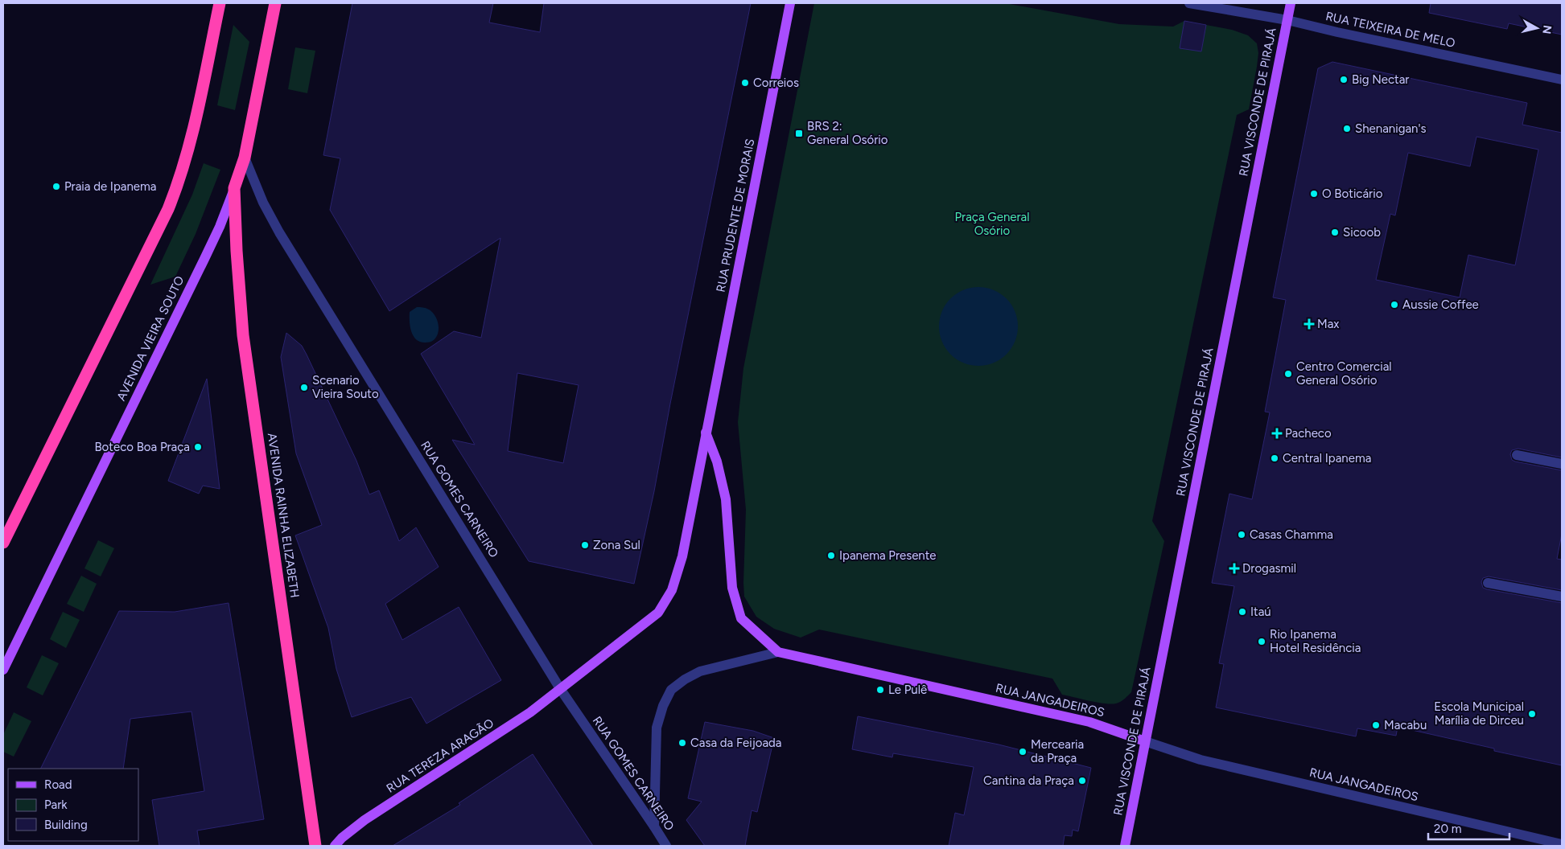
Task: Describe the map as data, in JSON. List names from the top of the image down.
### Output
{
  "streets": {
    "highway": ["AVENIDA VIEIRA SOUTO", "AVENIDA RAINHA ELIZABETH"],
    "main road": [
      "RUA VISCONDE DE PIRAJÁ",
      "RUA PRUDENTE DE MORAIS",
      "RUA JANGADEIROS",
      "RUA TEREZA ARAGÃO"
    ],
    "street": ["RUA TEIXEIRA DE MELO", "RUA GOMES CARNEIRO"]
  },
  "crossings": [
    ["RUA TEIXEIRA DE MELO", "RUA VISCONDE DE PIRAJÁ"],
    ["RUA VISCONDE DE PIRAJÁ", "RUA JANGADEIROS"],
    ["RUA PRUDENTE DE MORAIS", "RUA GOMES CARNEIRO"],
    ["RUA PRUDENTE DE MORAIS", "RUA TEREZA ARAGÃO"],
    ["AVENIDA VIEIRA SOUTO", "RUA GOMES CARNEIRO"],
    ["AVENIDA VIEIRA SOUTO", "AVENIDA RAINHA ELIZABETH"],
    ["RUA GOMES CARNEIRO", "RUA JANGADEIROS"],
    ["RUA GOMES CARNEIRO", "RUA TEREZA ARAGÃO"]
  ],
  "parks": ["Praça General Osório"],
  "places": {
    "other": [
      "Big Nectar",
      "Correios",
      "Shenanigan's",
      "Praia de Ipanema",
      "O Boticário",
      "Sicoob",
      "Aussie Coffee",
      "Centro Comercial General Osório",
      "Scenario Vieira Souto",
      "Boteco Boa Praça",
      "Central Ipanema",
      "Casas Chamma",
      "Zona Sul",
      "Ipanema Presente",
      "Itaú",
      "Rio Ipanema Hotel Residência",
      "Le Pulê",
      "Escola Municipal Marília de Dirceu",
      "Macabu",
      "Casa da Feijoada",
      "Mercearia da Praça",
      "Cantina da Praça"
    ],
    "transit": ["BRS 2: General Osório"],
    "health": ["Max", "Pacheco", "Drogasmil"]
  },
  "legend": ["Road", "Park", "Building"],
  "scale_bar": "20 m",
  "north": "right"
}
